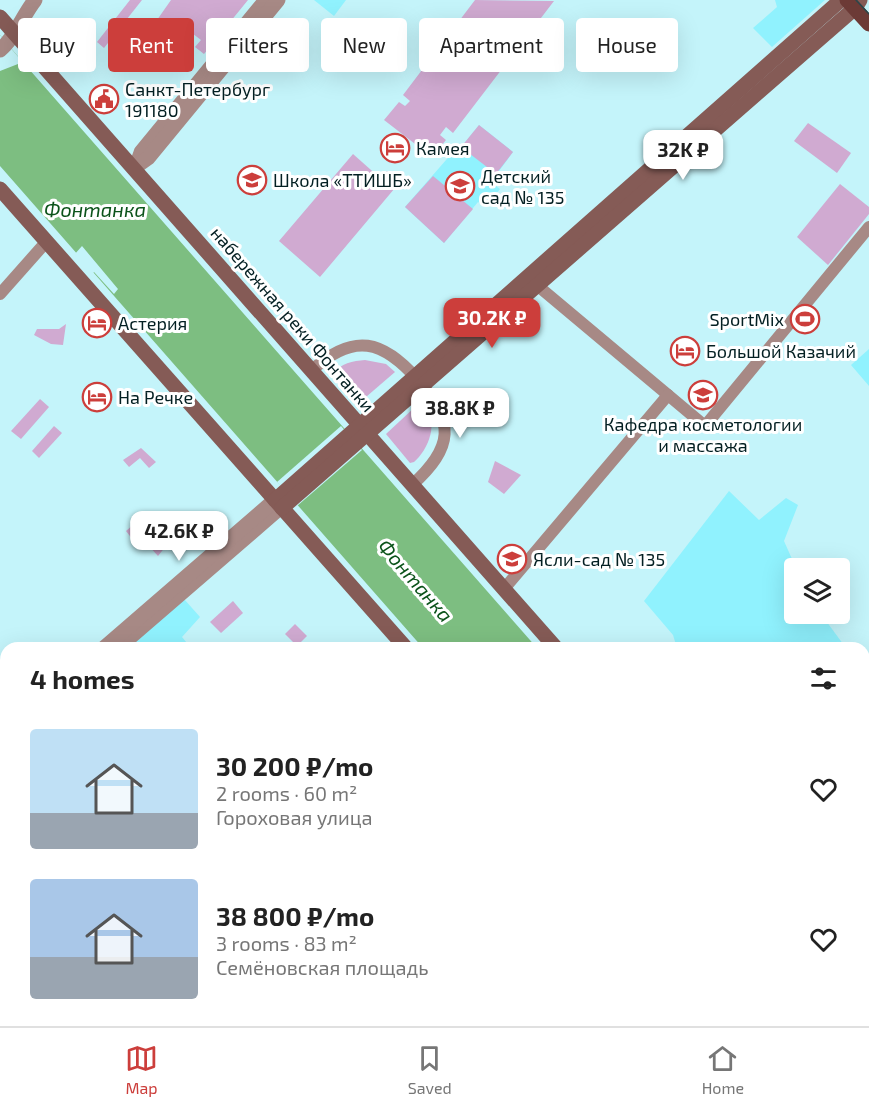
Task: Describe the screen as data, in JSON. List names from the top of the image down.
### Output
{
  "streets": {
    "main road": ["набережная реки Фонтанки"]
  },
  "water": ["Фонтанка"],
  "places": {
    "public building": ["Санкт-Петербург 191180"],
    "hotel": [
      "Камея",
      "Астерия",
      "Большой Казачий",
      "На Речке"
    ],
    "school or university": [
      "Школа «ТТИШБ»",
      "Детский сад № 135",
      "Кафедра косметологии и массажа",
      "Ясли-сад № 135"
    ],
    "sports": ["SportMix"]
  },
  "page": {
    "chip": [
      "Buy",
      "Rent",
      "Filters",
      "New",
      "Apartment",
      "House"
    ],
    "price": [
      "32K ₽",
      "30.2K ₽",
      "38.8K ₽",
      "42.6K ₽"
    ],
    "heading": "4 homes",
    "list": [
      {
        "name": "30 200 ₽/mo",
        "note": "2 rooms · 60 m² · Гороховая улица"
      },
      {
        "name": "38 800 ₽/mo",
        "note": "3 rooms · 83 m² · Семёновская площадь"
      }
    ],
    "tabs": ["Map", "Saved", "Home"]
  }
}
